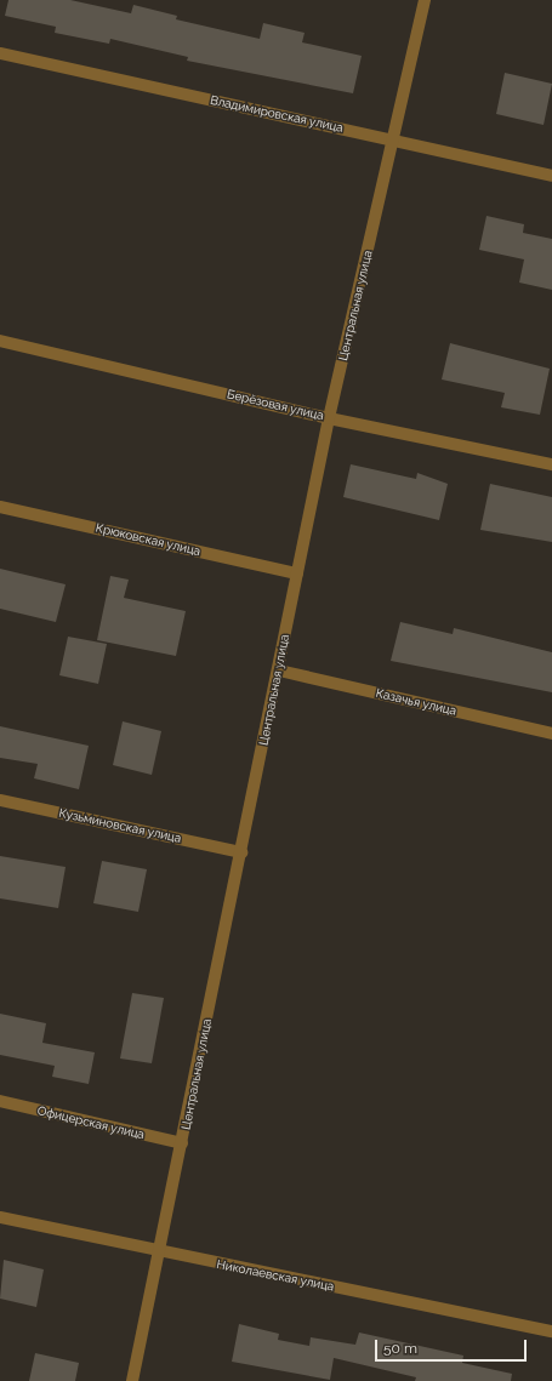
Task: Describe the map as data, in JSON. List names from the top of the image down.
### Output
{
  "streets": {
    "street": [
      "Владимировская улица",
      "Центральная улица",
      "Берёзовая улица",
      "Крюковская улица",
      "Казачья улица",
      "Кузьминовская улица",
      "Офицерская улица",
      "Николаевская улица"
    ]
  },
  "crossings": [
    ["Владимировская улица", "Центральная улица"],
    ["Центральная улица", "Берёзовая улица"],
    ["Центральная улица", "Крюковская улица"],
    ["Центральная улица", "Казачья улица"],
    ["Центральная улица", "Кузьминовская улица"],
    ["Центральная улица", "Офицерская улица"],
    ["Центральная улица", "Николаевская улица"]
  ],
  "scale_bar": "50 m"
}
